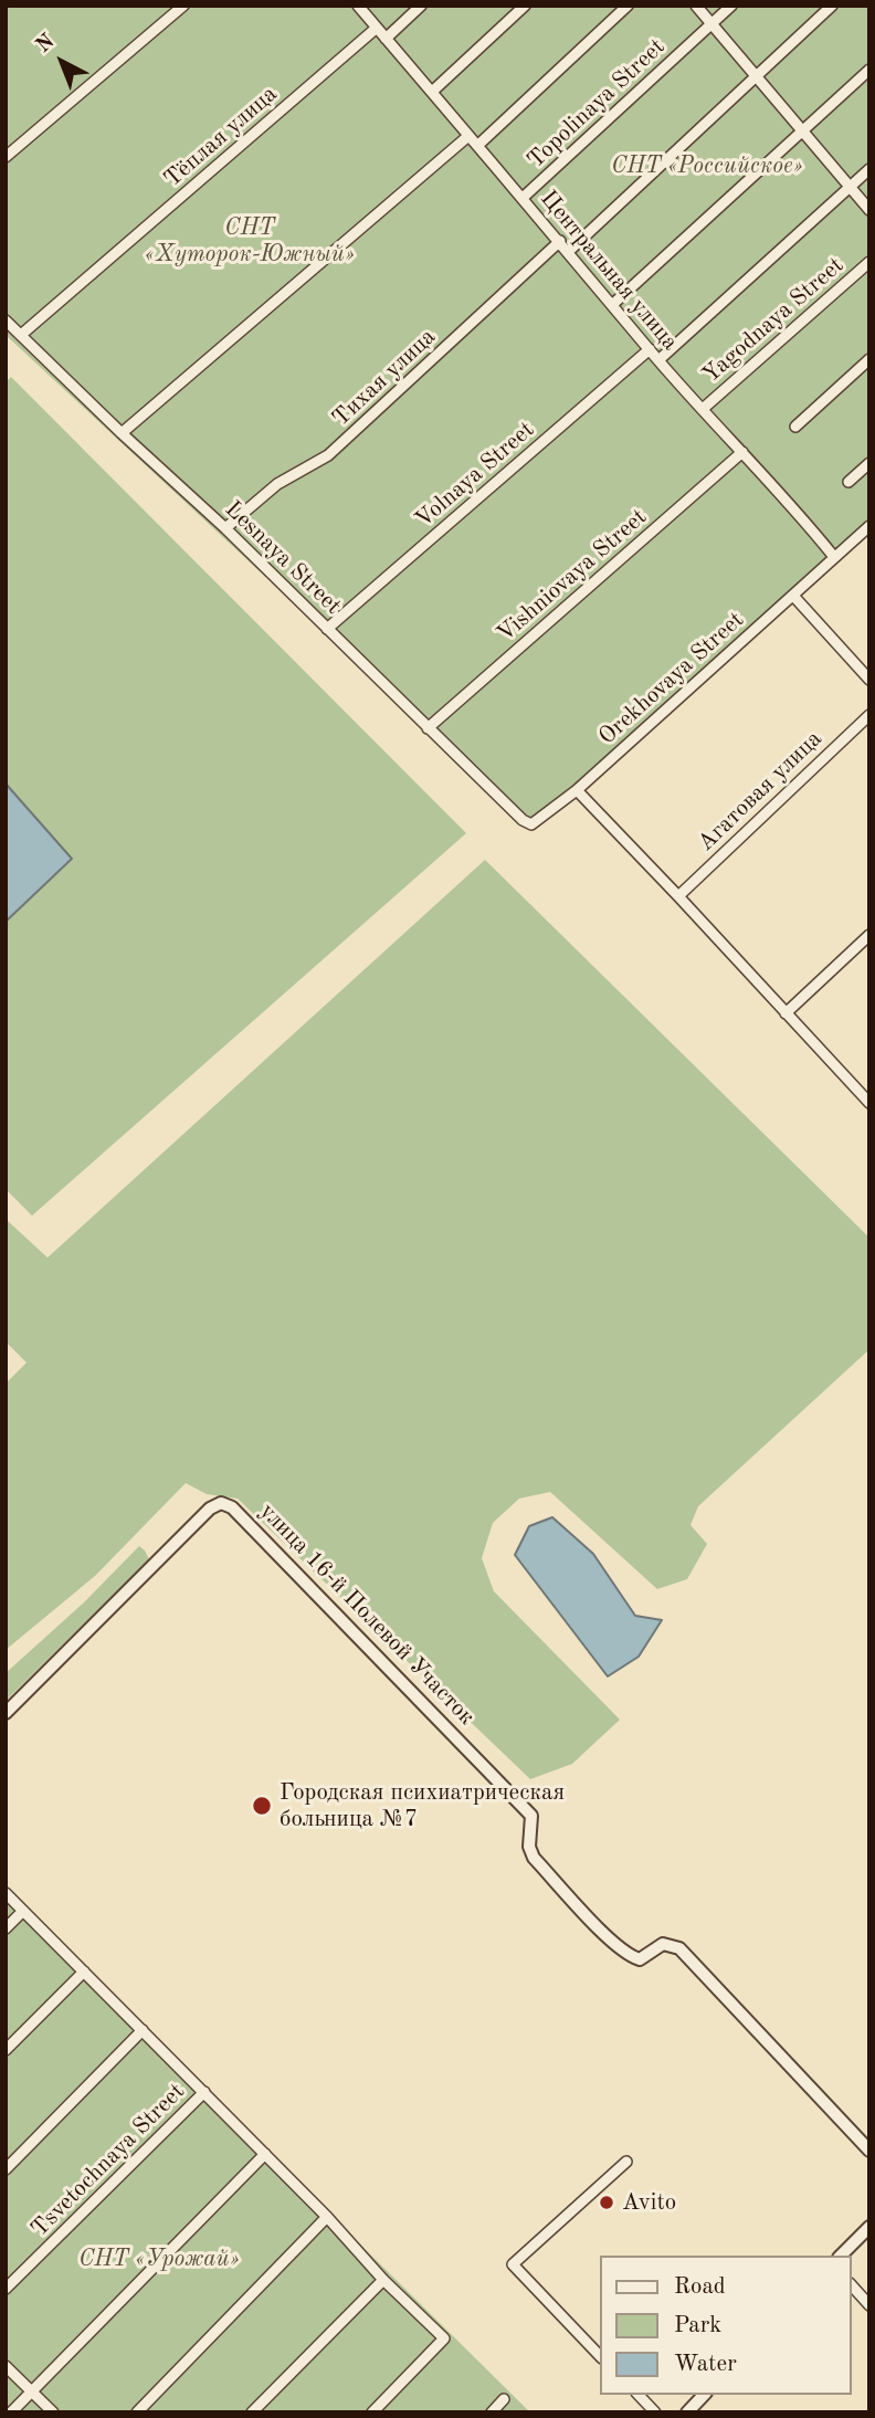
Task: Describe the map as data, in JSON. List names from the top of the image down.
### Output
{
  "streets": {
    "street": [
      "Topolinaya Street",
      "Тёплая улица",
      "Центральная улица",
      "Yagodnaya Street",
      "Тихая улица",
      "Volnaya Street",
      "Lesnaya Street",
      "Vishniovaya Street",
      "Orekhovaya Street",
      "Агатовая улица",
      "улица 16-й Полевой Участок",
      "Tsvetochnaya Street"
    ]
  },
  "crossings": [
    ["Topolinaya Street", "Центральная улица"],
    ["Тёплая улица", "Центральная улица"],
    ["Тёплая улица", "Lesnaya Street"],
    ["Центральная улица", "Yagodnaya Street"],
    ["Центральная улица", "Тихая улица"],
    ["Центральная улица", "Volnaya Street"],
    ["Центральная улица", "Vishniovaya Street"],
    ["Центральная улица", "Orekhovaya Street"],
    ["Тихая улица", "Lesnaya Street"],
    ["Volnaya Street", "Lesnaya Street"],
    ["Lesnaya Street", "Vishniovaya Street"],
    ["Lesnaya Street", "Orekhovaya Street"]
  ],
  "parks": ["СНТ «Российское»", "СНТ «Хуторок-Южный»", "СНТ «Урожай»"],
  "places": ["Городская психиатрическая больница №7", "Avito"],
  "legend": ["Road", "Park", "Water"],
  "north": "top left"
}
